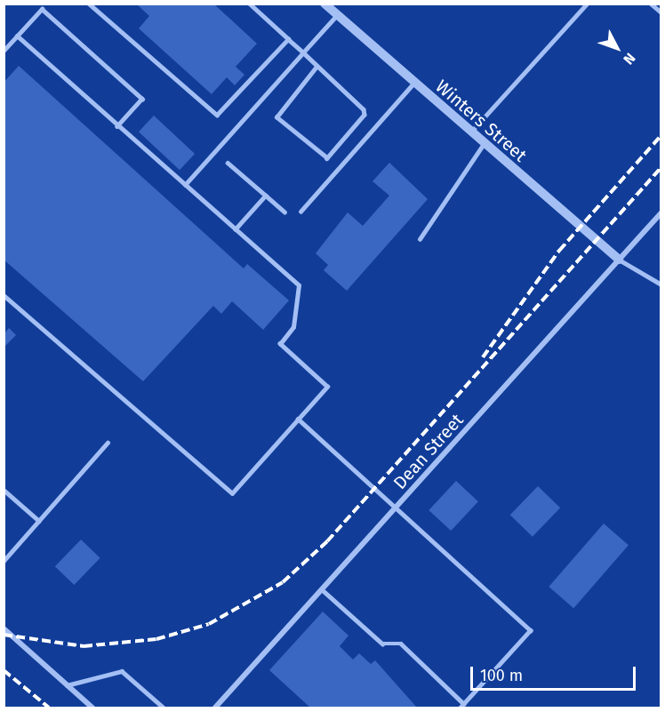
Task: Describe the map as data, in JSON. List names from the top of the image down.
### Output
{
  "streets": {
    "street": ["Winters Street", "Dean Street"]
  },
  "crossings": [
    ["Winters Street", "Dean Street"]
  ],
  "scale_bar": "100 m",
  "north": "bottom right"
}
